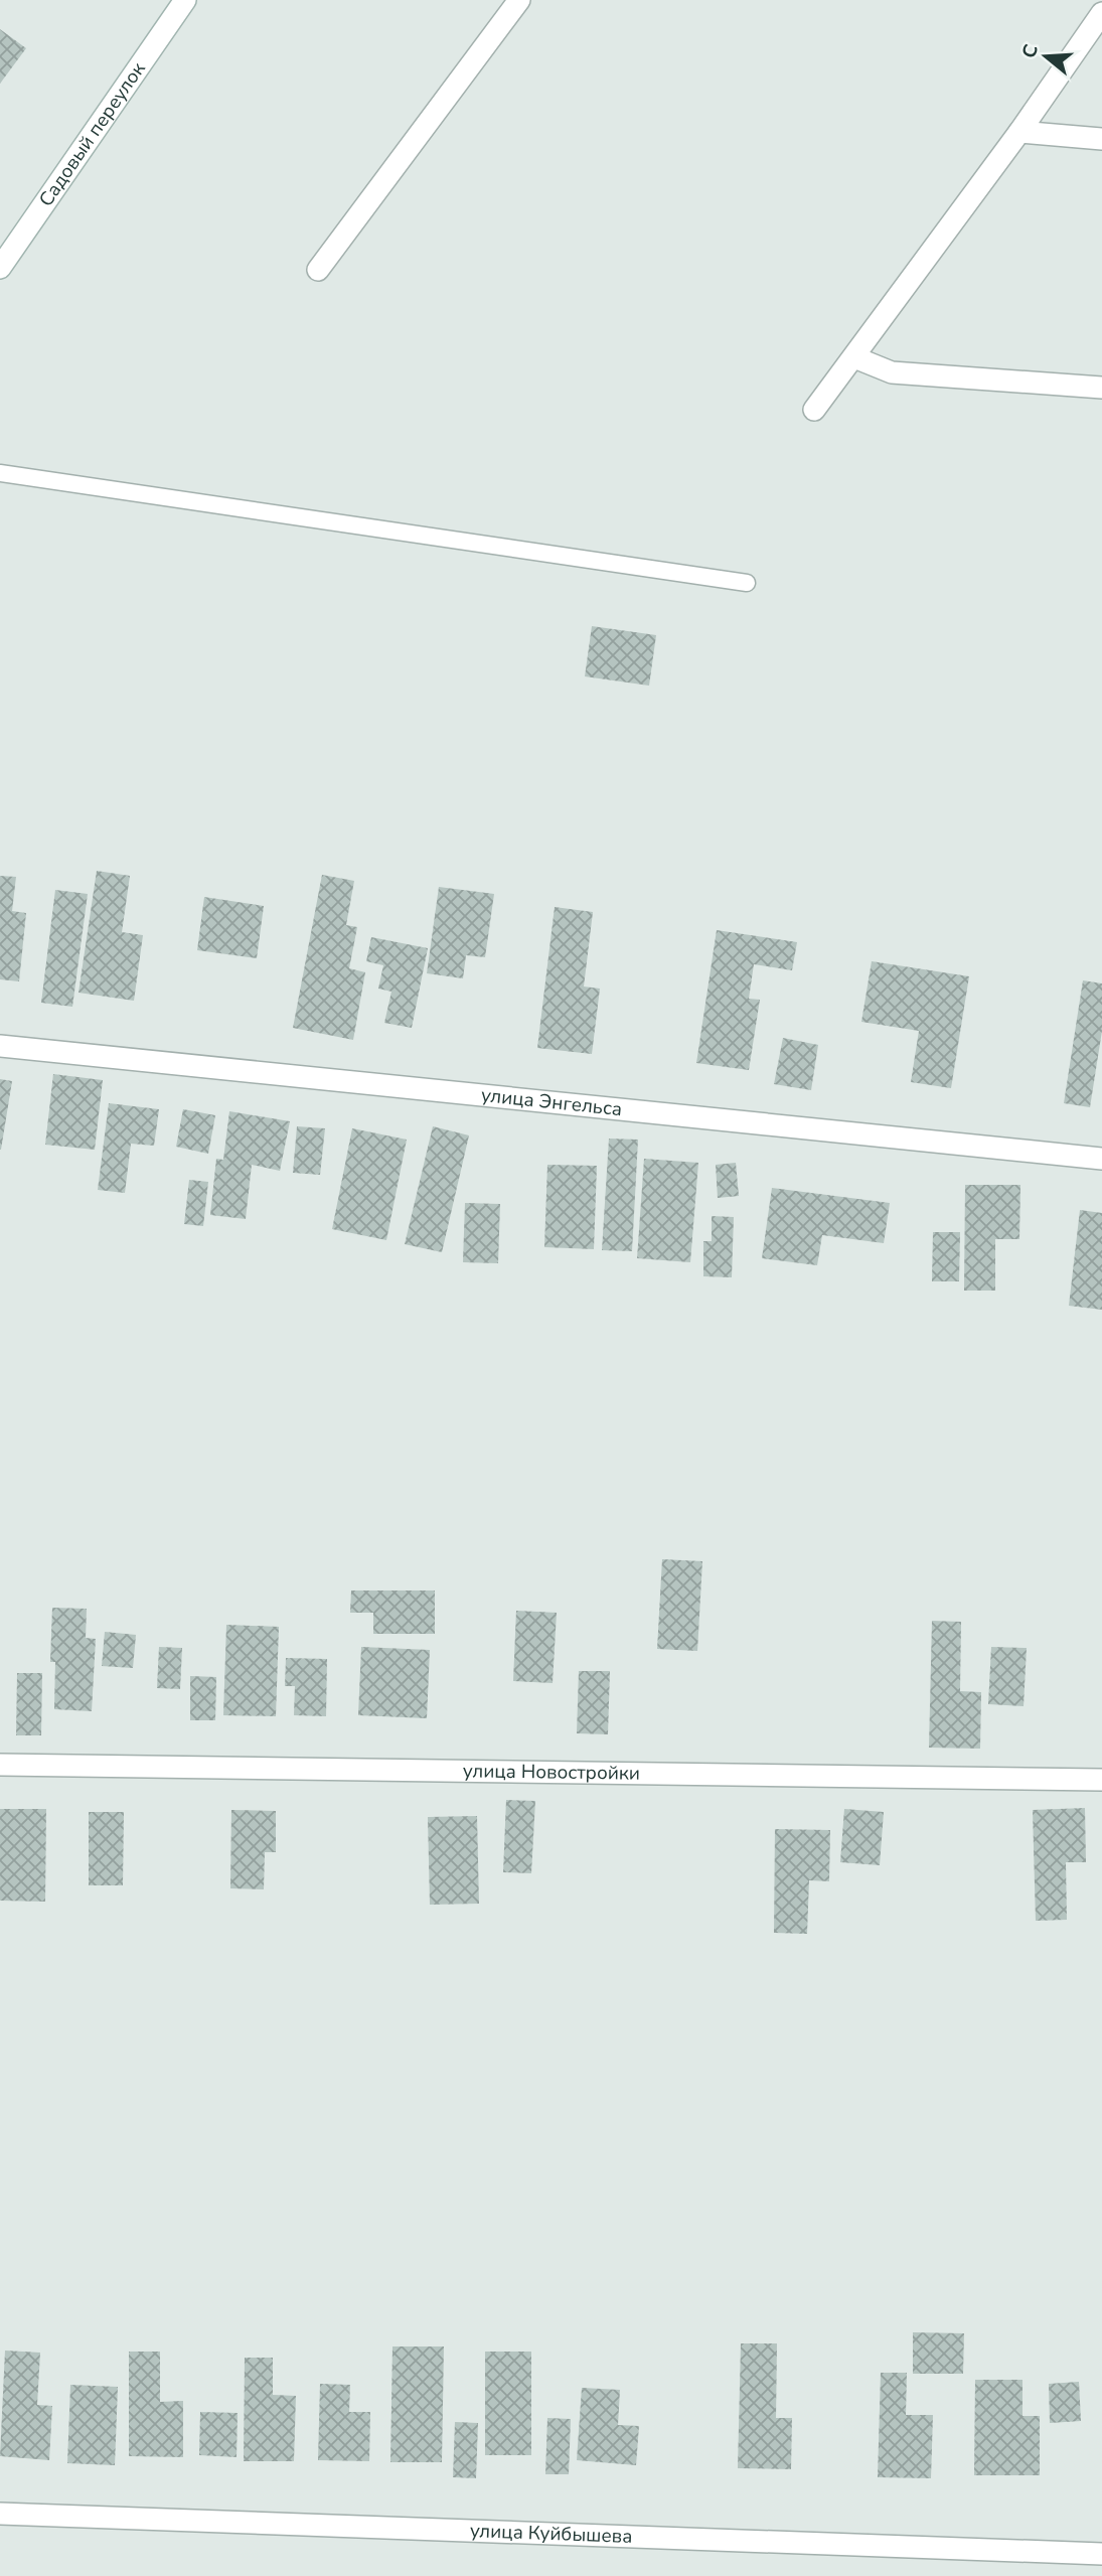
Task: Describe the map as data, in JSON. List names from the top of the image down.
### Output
{
  "streets": {
    "street": [
      "Садовый переулок",
      "улица Энгельса",
      "улица Новостройки",
      "улица Куйбышева"
    ]
  },
  "north": "left"
}
